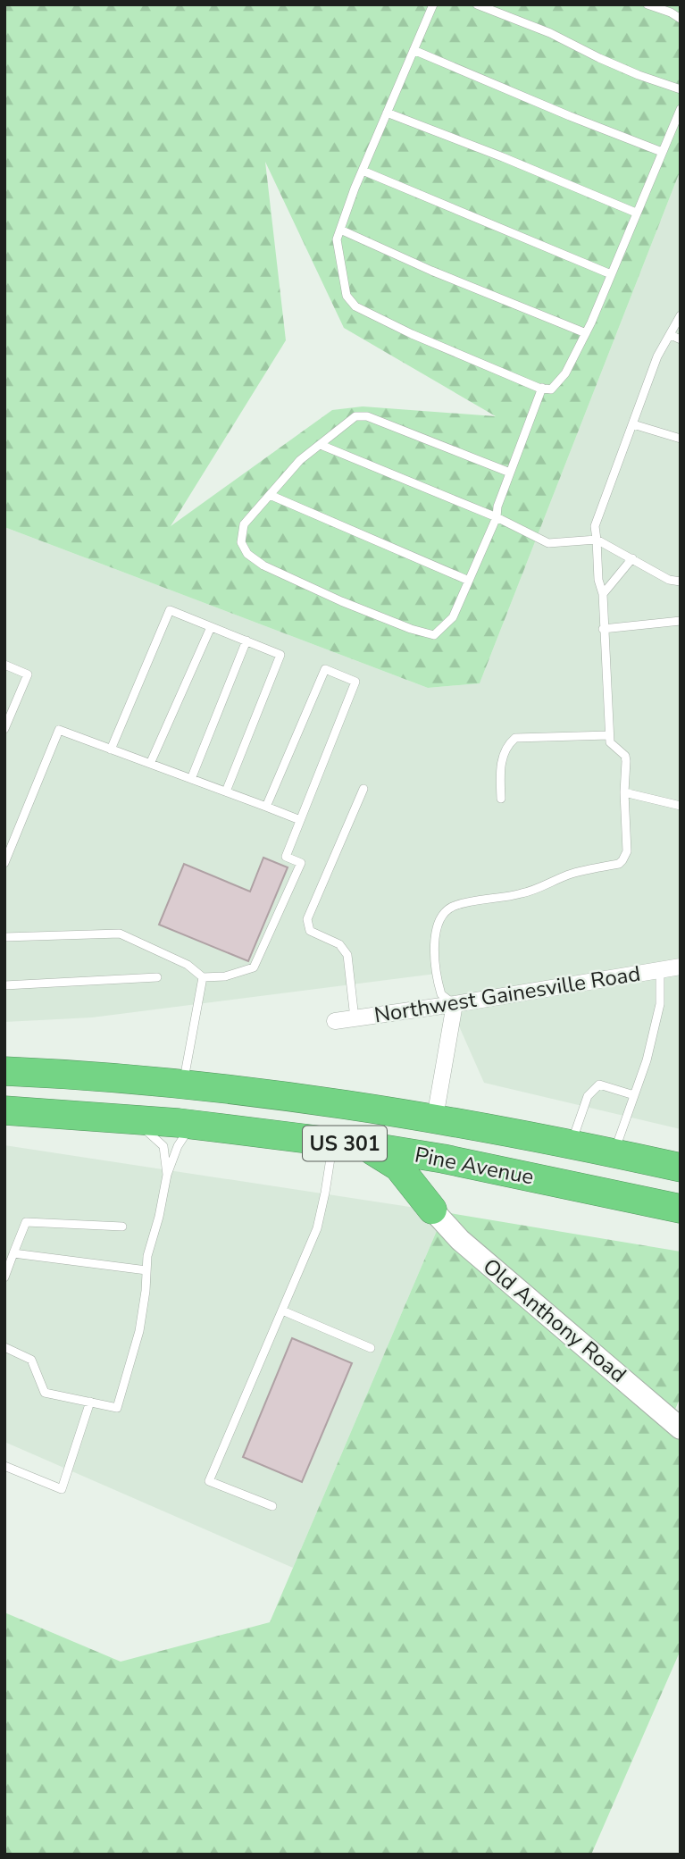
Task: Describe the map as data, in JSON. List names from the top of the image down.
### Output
{
  "streets": {
    "highway": ["US 301", "Pine Avenue"],
    "street": ["Northwest Gainesville Road", "Old Anthony Road"]
  }
}
